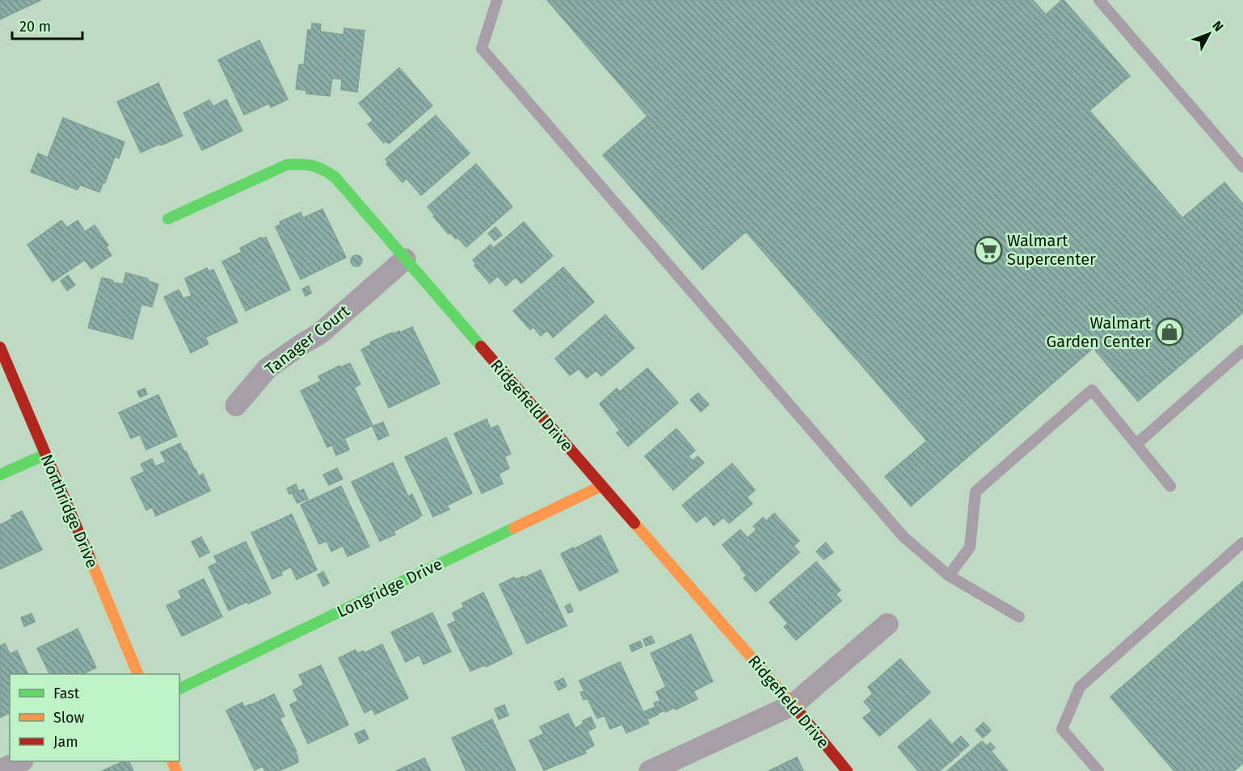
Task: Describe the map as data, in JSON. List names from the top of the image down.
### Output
{
  "streets": {
    "street": [
      "Tanager Court",
      "Ridgefield Drive",
      "Northridge Drive",
      "Longridge Drive"
    ]
  },
  "crossings": [
    ["Tanager Court", "Ridgefield Drive"],
    ["Ridgefield Drive", "Longridge Drive"]
  ],
  "places": {
    "supermarket": ["Walmart Supercenter"],
    "shop": ["Walmart Garden Center"]
  },
  "legend": ["Fast", "Slow", "Jam"],
  "scale_bar": "20 m",
  "north": "top right"
}
